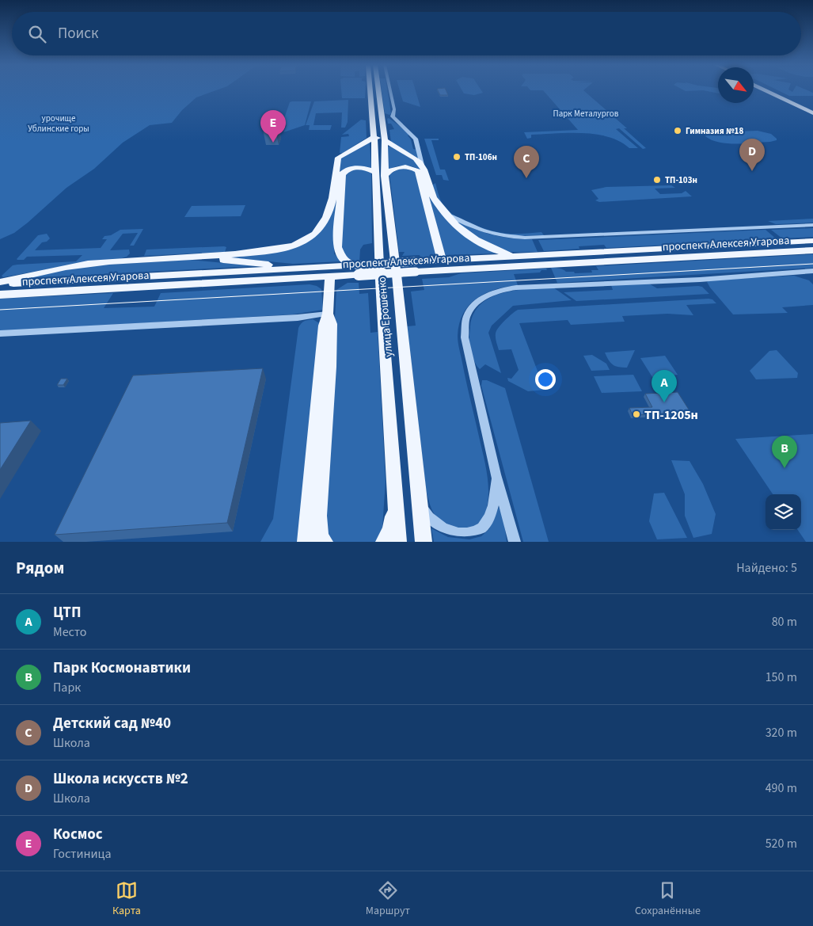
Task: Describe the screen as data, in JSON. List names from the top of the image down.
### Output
{
  "streets": {
    "main road": ["проспект Алексея Угарова", "улица Ерошенко"]
  },
  "parks": ["Парк Металургов", "урочище Ублинские горы"],
  "places": [
    "Гимназия №18",
    "ТП-106н",
    "ТП-103н",
    "ТП-1205н"
  ],
  "north": "bottom right",
  "page": {
    "search": "Поиск",
    "pins": [
      "E",
      "D",
      "C",
      "A",
      "B"
    ],
    "heading": ["Рядом", "Найдено: 5"],
    "list": [
      {
        "mark": "A",
        "name": "ЦТП",
        "note": "Место",
        "value": "80 m"
      },
      {
        "mark": "B",
        "name": "Парк Космонавтики",
        "note": "Парк",
        "value": "150 m"
      },
      {
        "mark": "C",
        "name": "Детский сад №40",
        "note": "Школа",
        "value": "320 m"
      },
      {
        "mark": "D",
        "name": "Школа искусств №2",
        "note": "Школа",
        "value": "490 m"
      },
      {
        "mark": "E",
        "name": "Космос",
        "note": "Гостиница",
        "value": "520 m"
      }
    ],
    "nav": ["Карта", "Маршрут", "Сохранённые"]
  }
}
